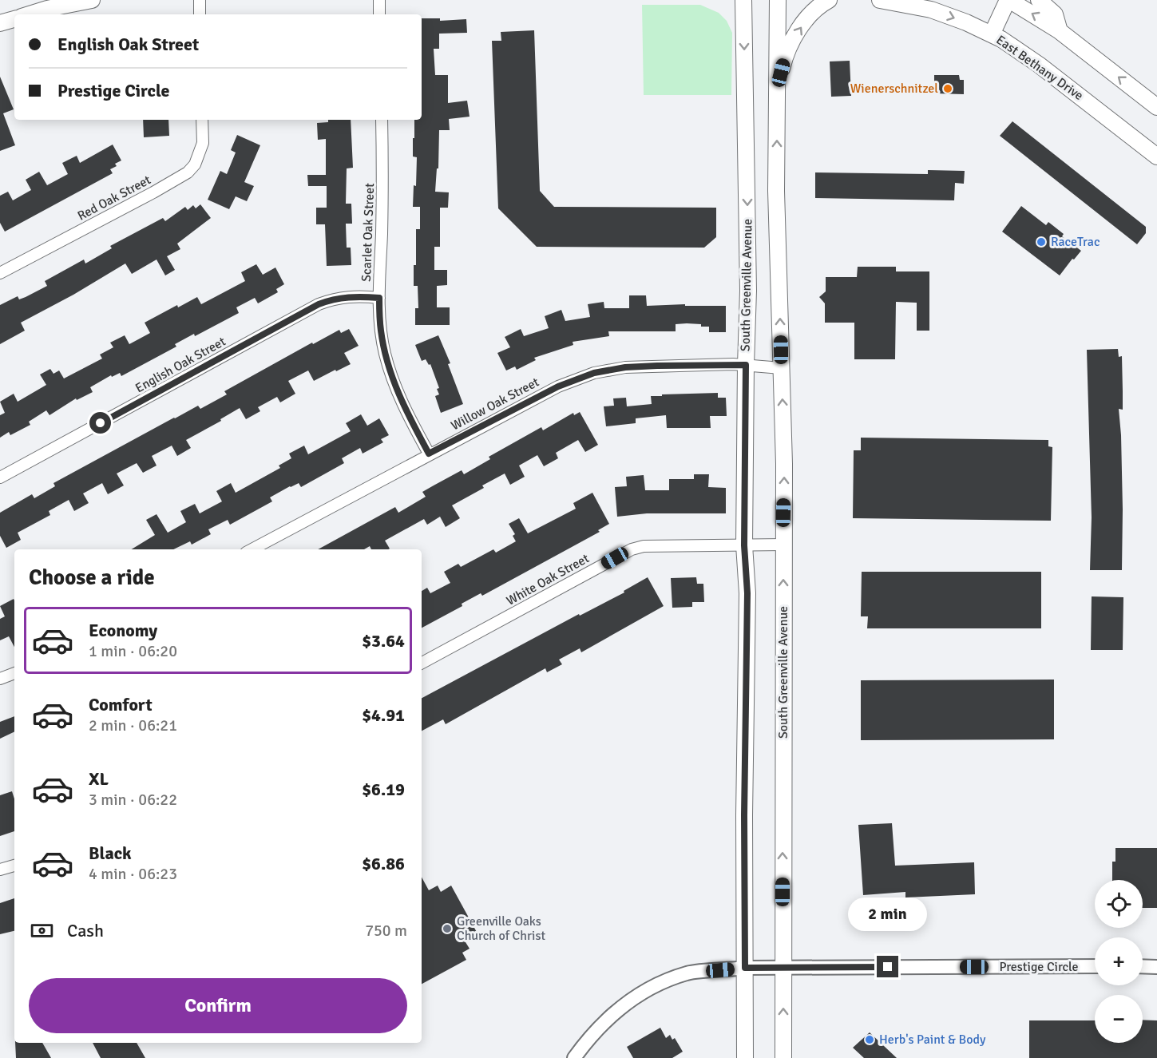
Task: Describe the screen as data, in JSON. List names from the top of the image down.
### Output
{
  "streets": {
    "main road": ["East Bethany Drive", "South Greenville Avenue"],
    "street": [
      "Red Oak Street",
      "Scarlet Oak Street",
      "English Oak Street",
      "Willow Oak Street",
      "White Oak Street",
      "Prestige Circle"
    ]
  },
  "crossings": [
    ["Scarlet Oak Street", "English Oak Street"],
    ["Scarlet Oak Street", "Willow Oak Street"],
    ["South Greenville Avenue", "Willow Oak Street"],
    ["South Greenville Avenue", "White Oak Street"],
    ["South Greenville Avenue", "Prestige Circle"]
  ],
  "one_way": ["East Bethany Drive"],
  "places": [
    "Wienerschnitzel",
    "RaceTrac",
    "Greenville Oaks Church of Christ",
    "Herb's Paint & Body"
  ],
  "page": {
    "banner": ["English Oak Street", "Prestige Circle"],
    "heading": "Choose a ride",
    "list": [
      {
        "name": "Economy",
        "note": "1 min · 06:20",
        "value": "$3.64"
      },
      {
        "name": "Comfort",
        "note": "2 min · 06:21",
        "value": "$4.91"
      },
      {
        "name": "XL",
        "note": "3 min · 06:22",
        "value": "$6.19"
      },
      {
        "name": "Black",
        "note": "4 min · 06:23",
        "value": "$6.86"
      }
    ],
    "map_buttons": ["+", "−"],
    "bubble": "2 min",
    "pay": ["Cash", "750 m"],
    "buttons": "Confirm"
  }
}
